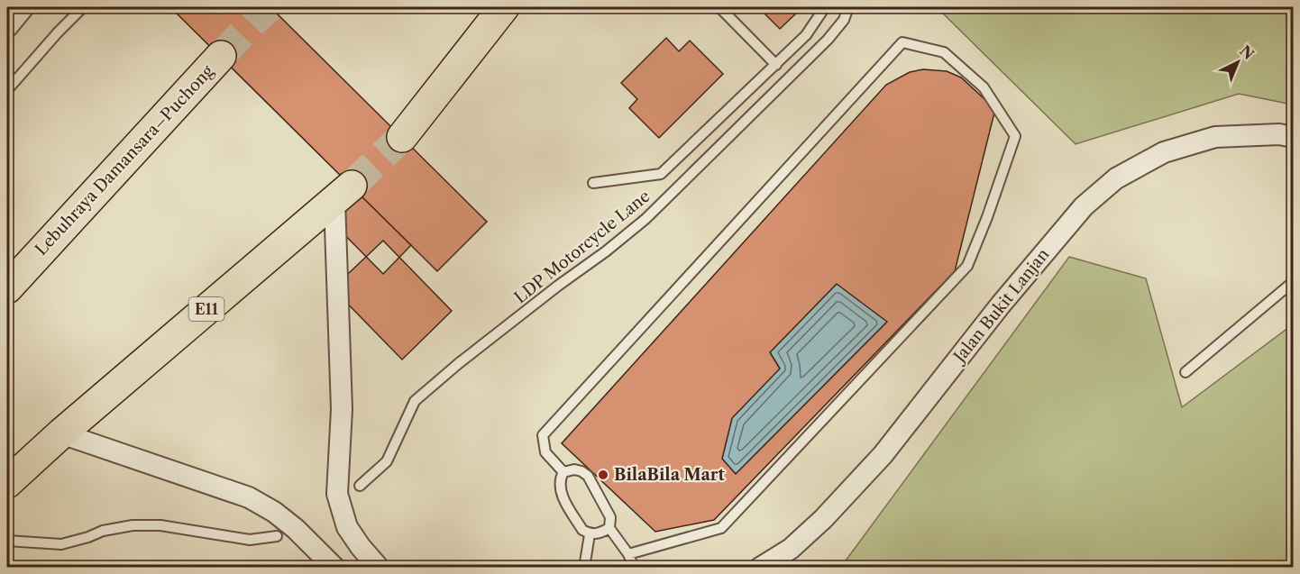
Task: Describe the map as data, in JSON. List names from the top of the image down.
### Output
{
  "streets": {
    "highway": ["Lebuhraya Damansara–Puchong", "E11"],
    "street": ["Jalan Bukit Lanjan"],
    "lane": ["LDP Motorcycle Lane"]
  },
  "places": ["BilaBila Mart"],
  "north": "top right"
}
